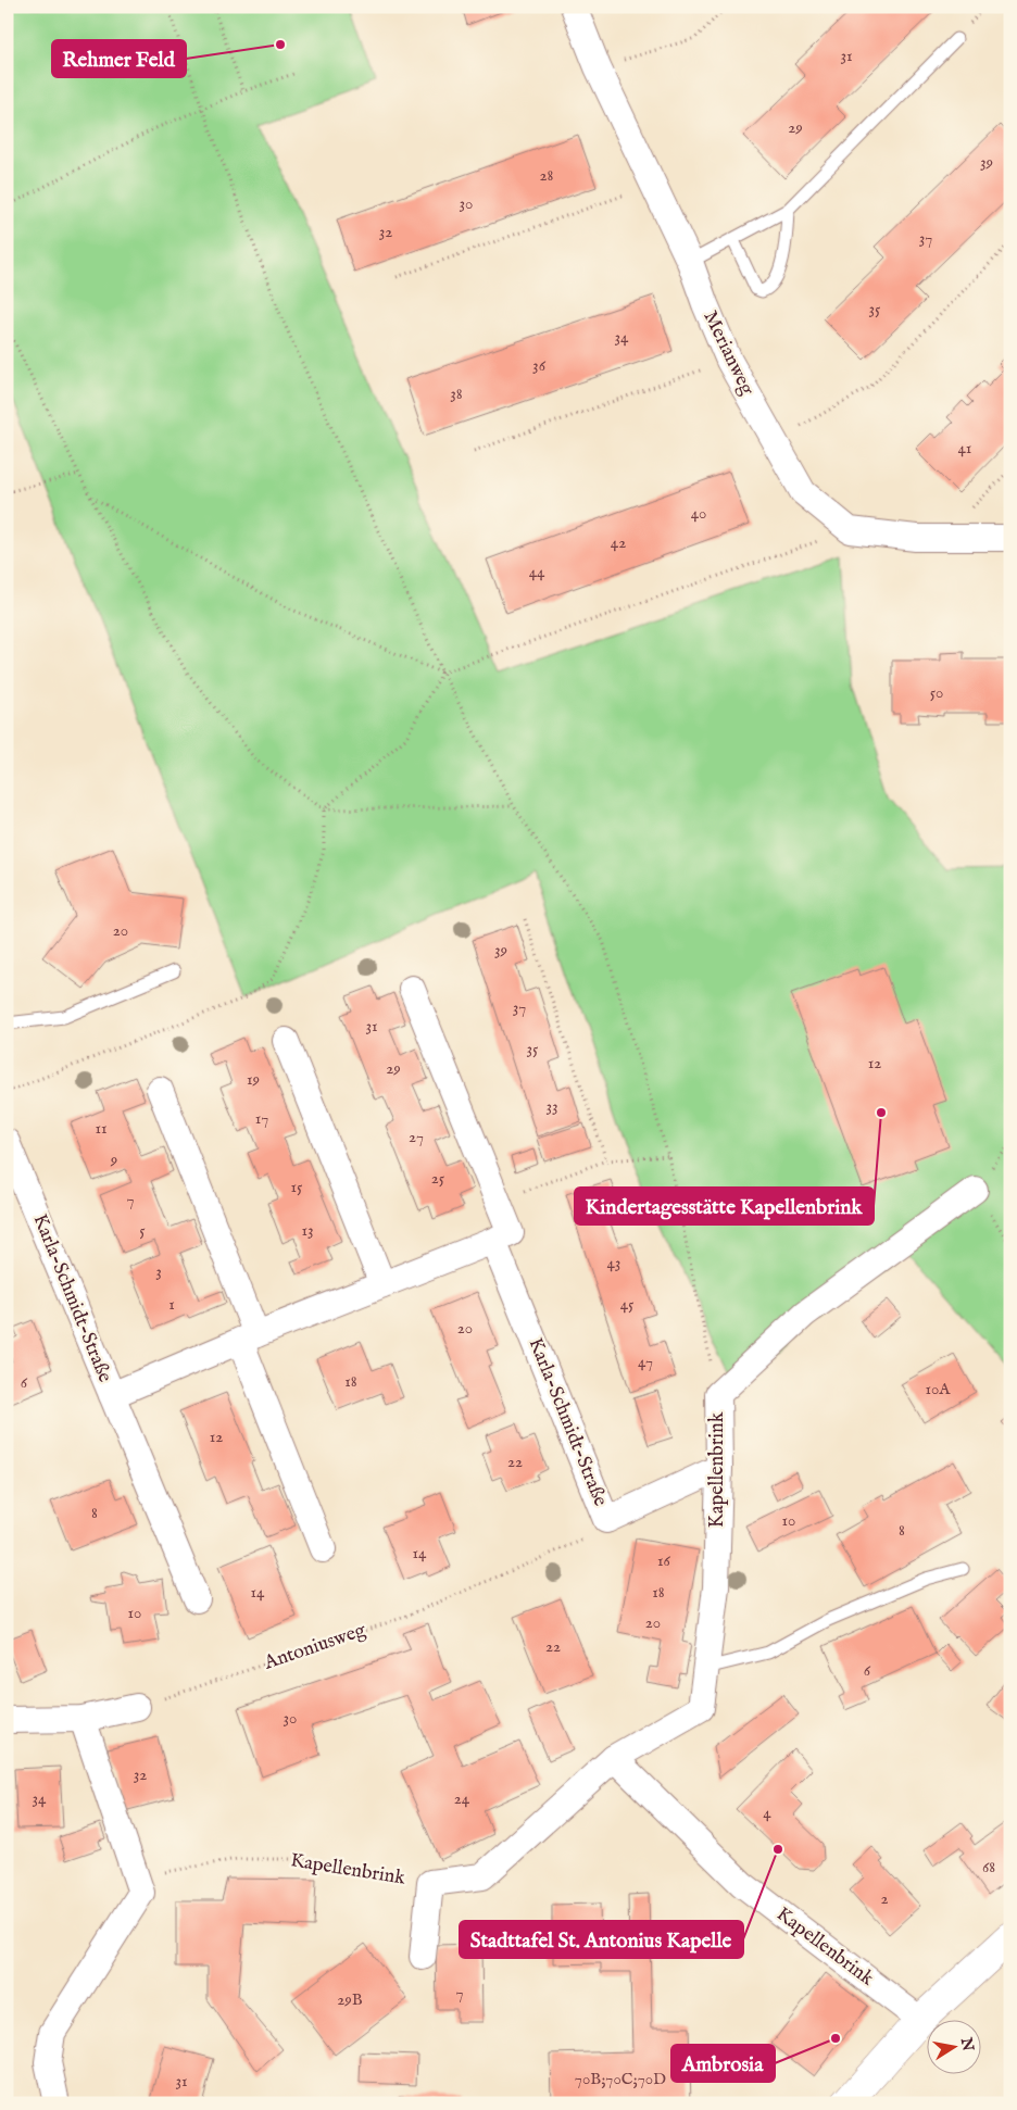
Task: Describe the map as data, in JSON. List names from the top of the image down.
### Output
{
  "streets": {
    "street": ["Merianweg", "Karla-Schmidt-Straße", "Kapellenbrink"],
    "path": ["Antoniusweg"]
  },
  "crossings": [
    ["Karla-Schmidt-Straße", "Kapellenbrink"],
    ["Karla-Schmidt-Straße", "Antoniusweg"]
  ],
  "places": [
    "Rehmer Feld",
    "Kindertagesstätte Kapellenbrink",
    "Stadttafel St. Antonius Kapelle",
    "Ambrosia"
  ],
  "house_numbers": [
    "31",
    "29",
    "39",
    "28",
    "30",
    "32",
    "37",
    "35",
    "34",
    "36",
    "38",
    "41",
    "40",
    "42",
    "44",
    "50",
    "20",
    "39",
    "37",
    "31",
    "35",
    "12",
    "29",
    "19",
    "33",
    "17",
    "11",
    "27",
    "9",
    "25",
    "15",
    "7",
    "5",
    "13",
    "43",
    "3",
    "1",
    "45",
    "20",
    "47",
    "18",
    "6",
    "10A",
    "12",
    "22",
    "8",
    "10",
    "8",
    "14",
    "16",
    "14",
    "18",
    "10",
    "20",
    "22",
    "6",
    "30",
    "32",
    "34",
    "24",
    "4",
    "68",
    "2",
    "7",
    "29B",
    "70B;70C;70D",
    "31"
  ],
  "north": "right"
}
